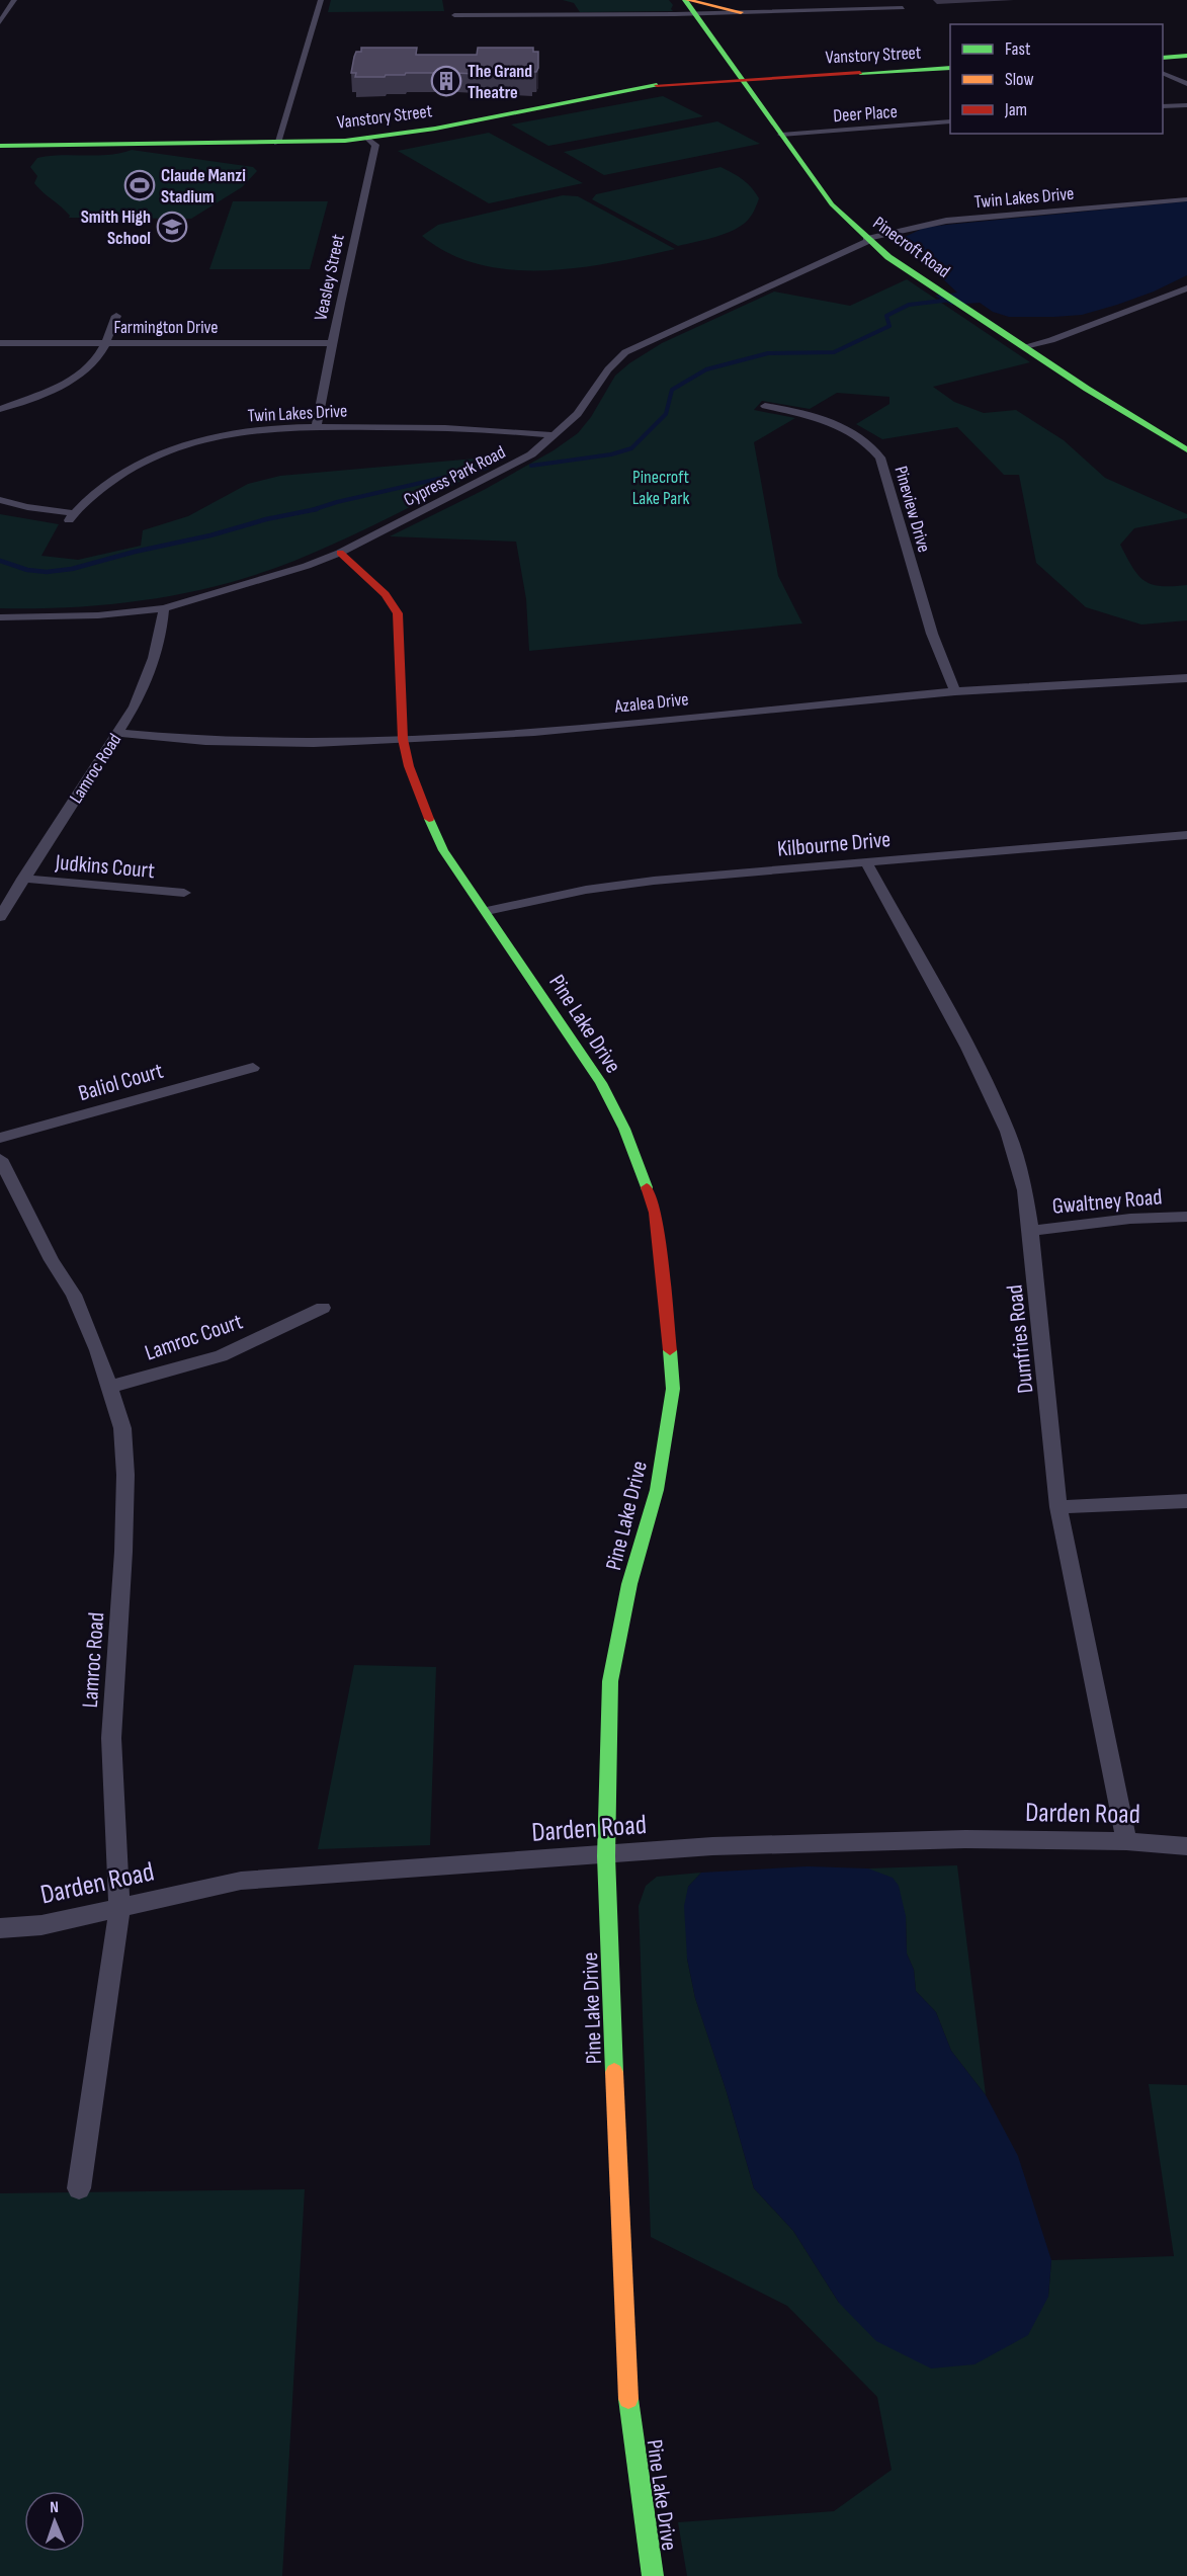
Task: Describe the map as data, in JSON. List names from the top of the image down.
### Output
{
  "streets": {
    "street": [
      "Vanstory Street",
      "Deer Place",
      "Twin Lakes Drive",
      "Pinecroft Road",
      "Veasley Street",
      "Farmington Drive",
      "Cypress Park Road",
      "Pineview Drive",
      "Azalea Drive",
      "Lamroc Road",
      "Kilbourne Drive",
      "Judkins Court",
      "Pine Lake Drive",
      "Baliol Court",
      "Gwaltney Road",
      "Lamroc Court",
      "Dumfries Road",
      "Darden Road"
    ]
  },
  "crossings": [
    ["Vanstory Street", "Pinecroft Road"],
    ["Vanstory Street", "Veasley Street"],
    ["Deer Place", "Pinecroft Road"],
    ["Twin Lakes Drive", "Pinecroft Road"],
    ["Twin Lakes Drive", "Veasley Street"],
    ["Twin Lakes Drive", "Cypress Park Road"],
    ["Pinecroft Road", "Cypress Park Road"],
    ["Veasley Street", "Farmington Drive"],
    ["Cypress Park Road", "Lamroc Road"],
    ["Cypress Park Road", "Pine Lake Drive"],
    ["Pineview Drive", "Azalea Drive"],
    ["Azalea Drive", "Lamroc Road"],
    ["Azalea Drive", "Pine Lake Drive"],
    ["Lamroc Road", "Judkins Court"],
    ["Lamroc Road", "Lamroc Court"],
    ["Lamroc Road", "Darden Road"],
    ["Kilbourne Drive", "Pine Lake Drive"],
    ["Kilbourne Drive", "Dumfries Road"],
    ["Pine Lake Drive", "Darden Road"],
    ["Gwaltney Road", "Dumfries Road"],
    ["Dumfries Road", "Darden Road"]
  ],
  "parks": ["Pinecroft Lake Park"],
  "places": {
    "building": ["The Grand Theatre"],
    "sports": ["Claude Manzi Stadium"],
    "school or university": ["Smith High School"]
  },
  "legend": ["Fast", "Slow", "Jam"],
  "north": "top"
}
